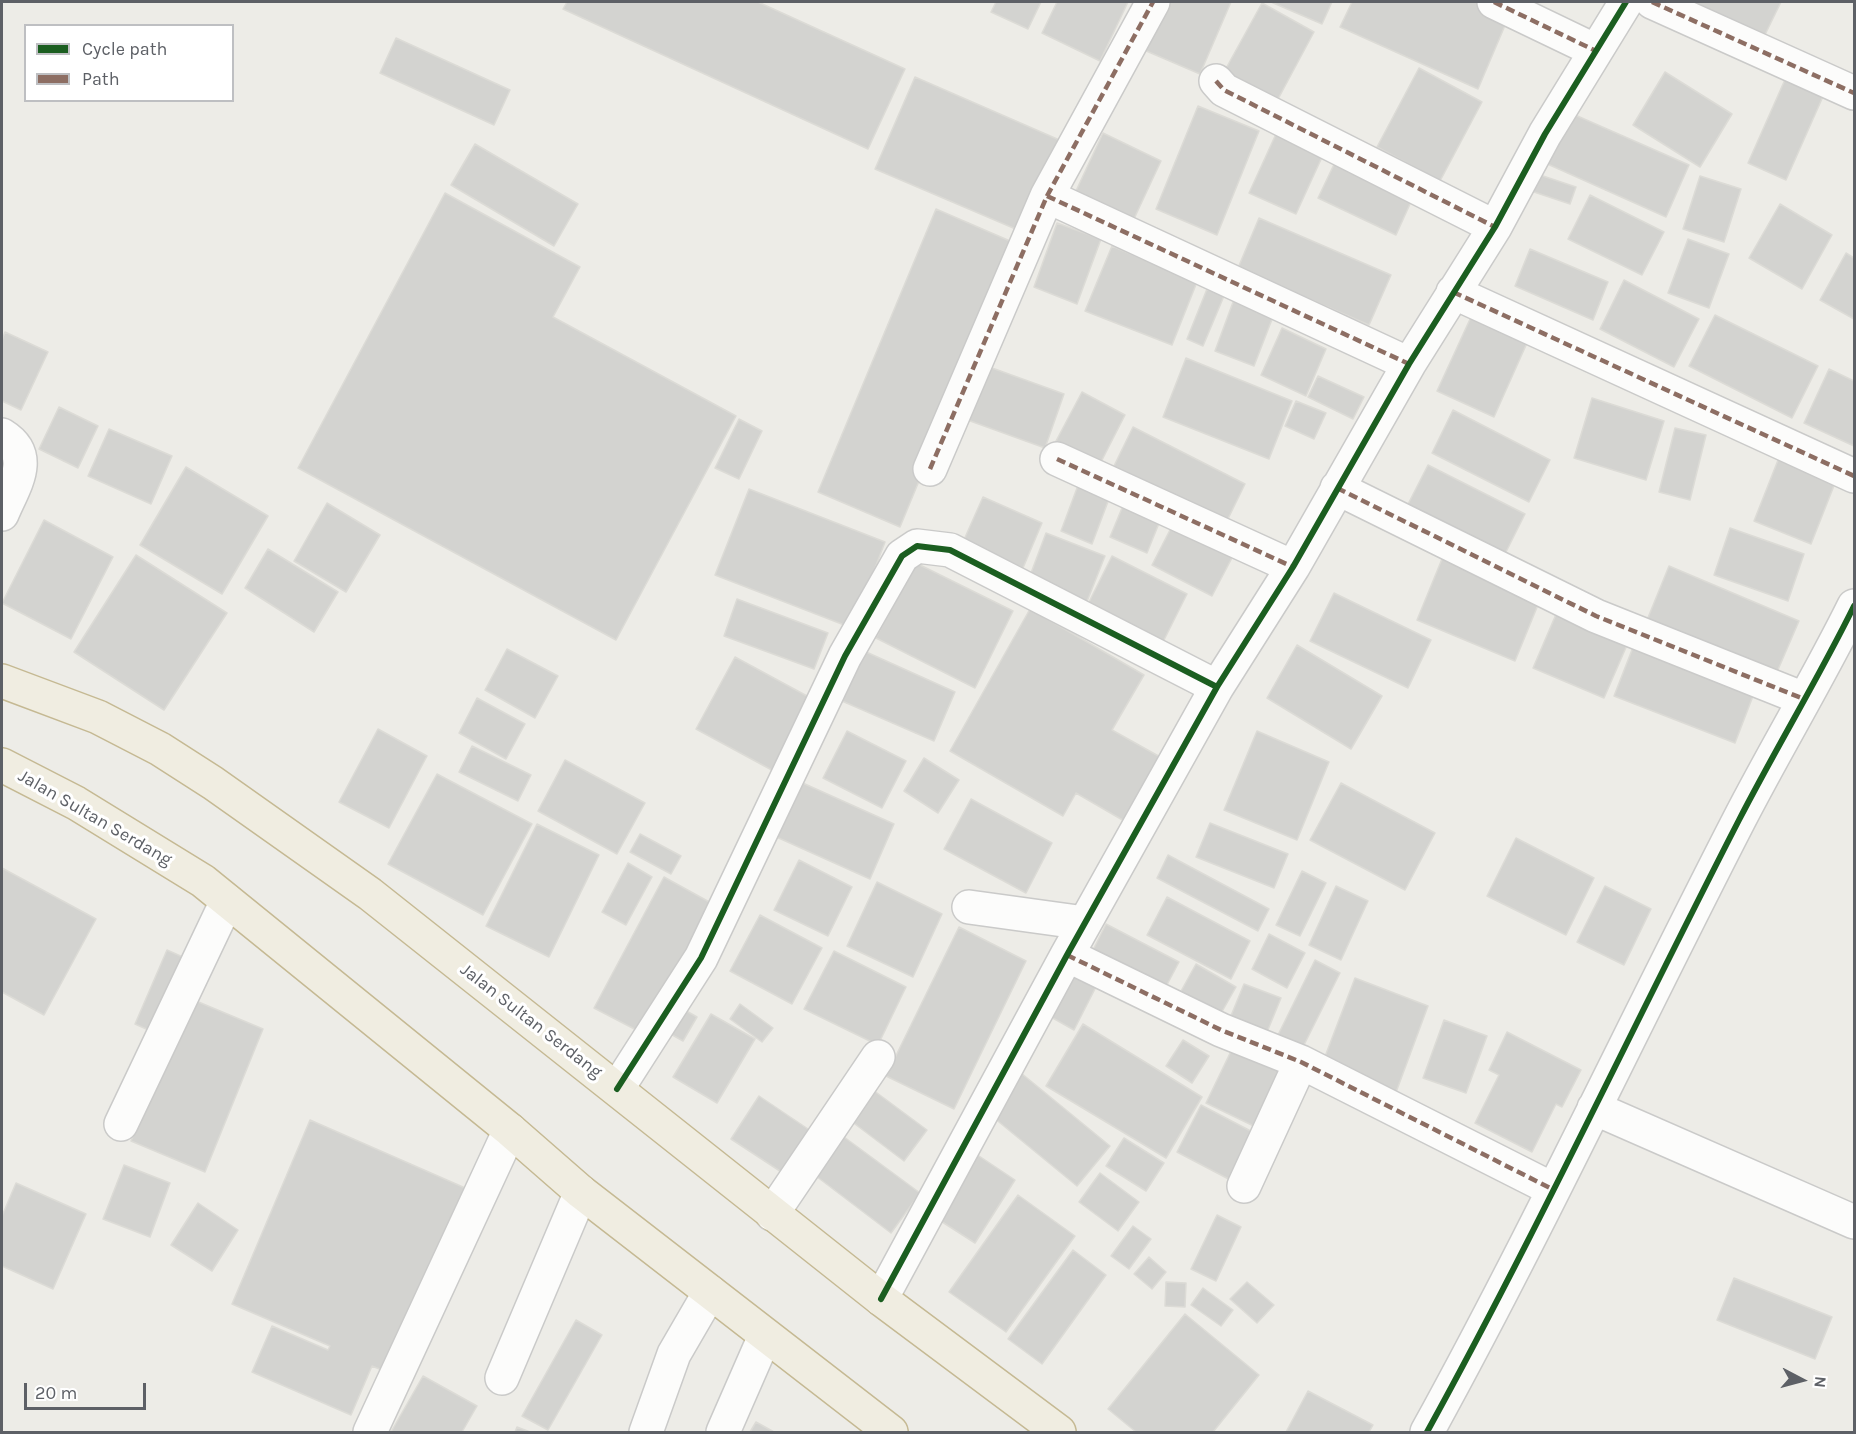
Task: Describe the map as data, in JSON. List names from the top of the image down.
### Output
{
  "streets": {
    "highway": ["Jalan Sultan Serdang"]
  },
  "legend": ["Cycle path", "Path"],
  "scale_bar": "20 m",
  "north": "right"
}
